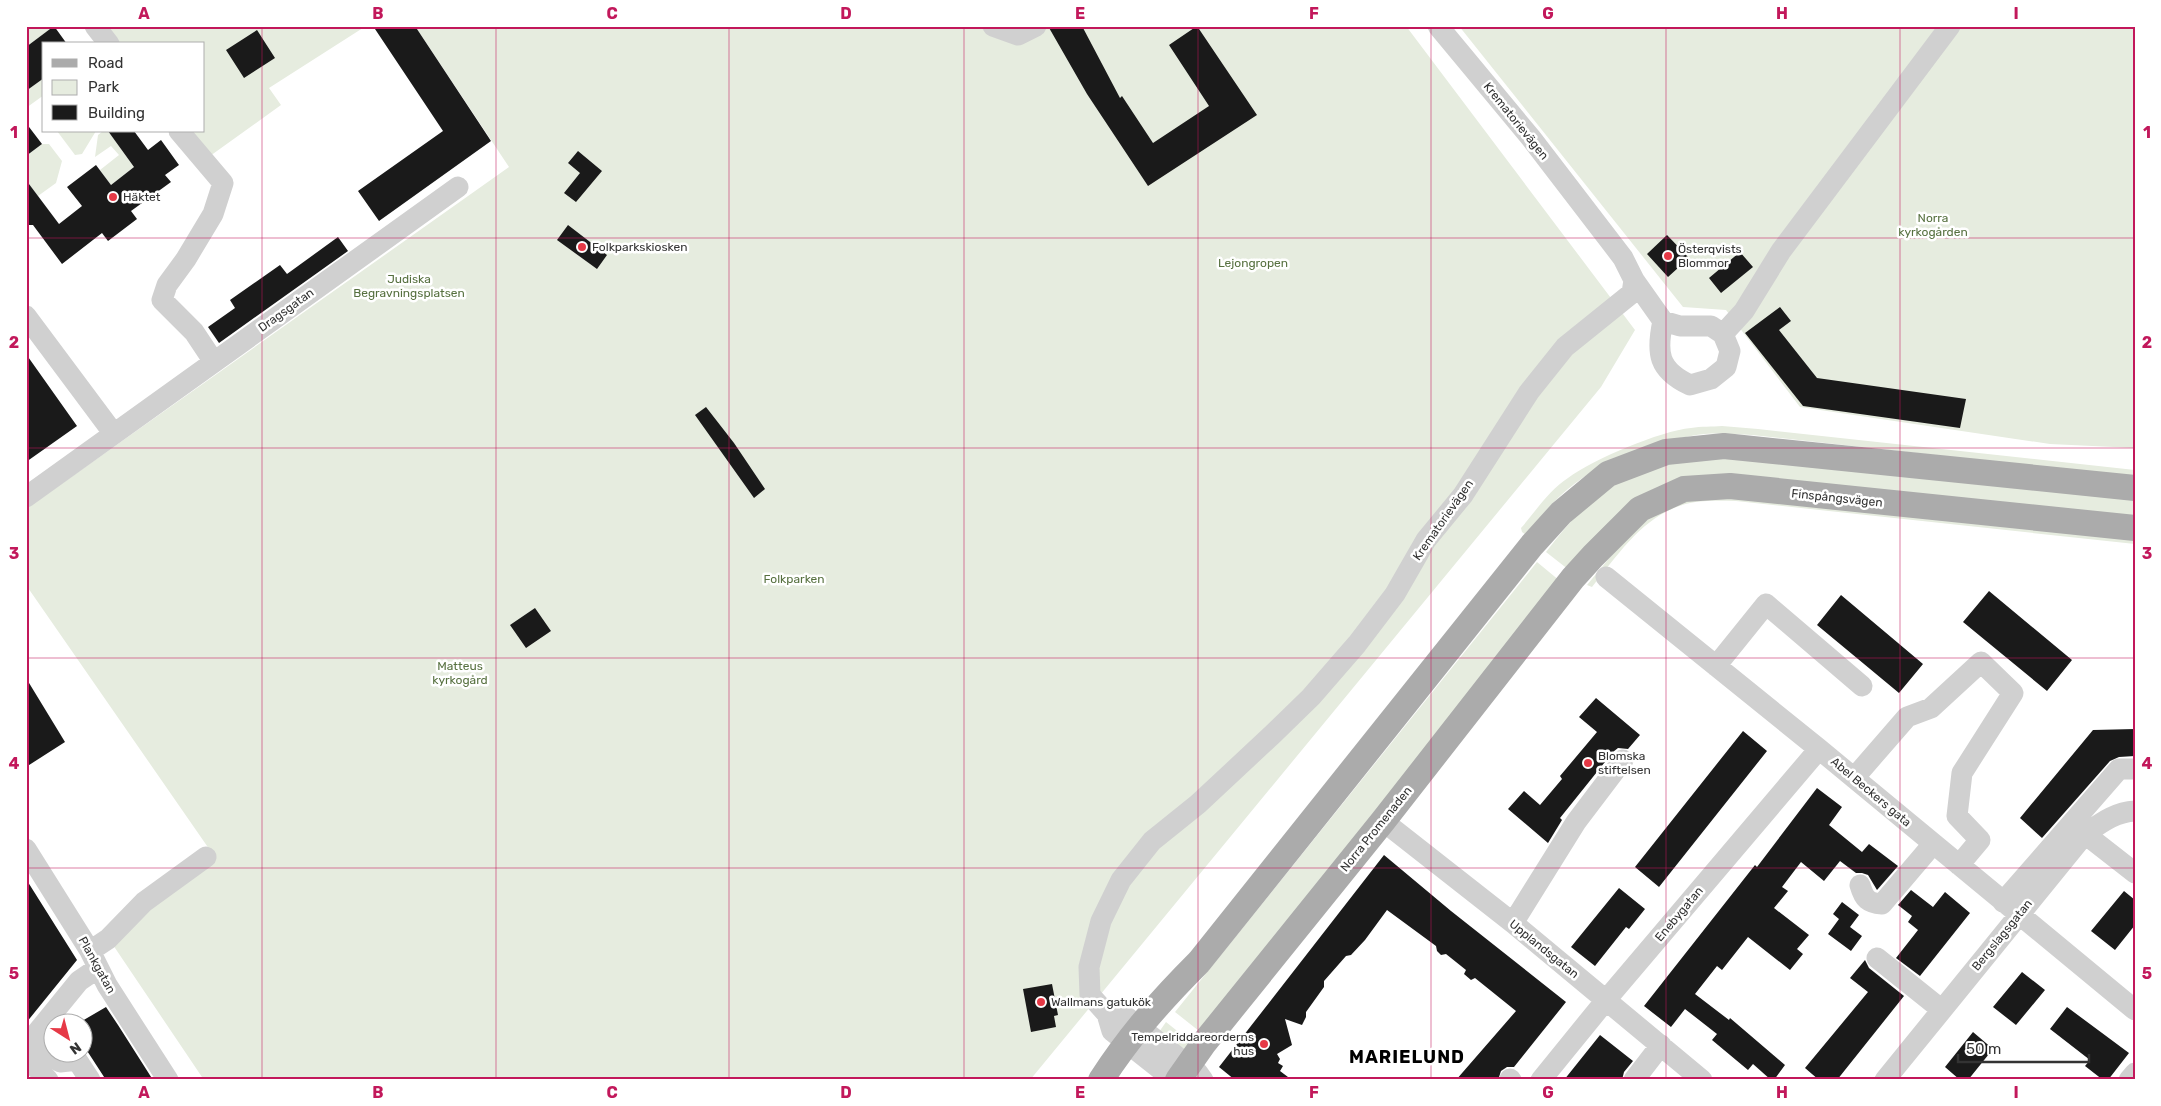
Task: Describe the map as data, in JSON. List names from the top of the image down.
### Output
{
  "streets": {
    "main road": ["Finspångsvägen", "Norra Promenaden"],
    "street": [
      "Krematorievägen",
      "Dragsgatan",
      "Abel Beckers gata",
      "Enebygatan",
      "Bergslagsgatan",
      "Upplandsgatan",
      "Plankgatan"
    ]
  },
  "crossings": [
    ["Krematorievägen", "Norra Promenaden"],
    ["Finspångsvägen", "Norra Promenaden"],
    ["Abel Beckers gata", "Enebygatan"],
    ["Abel Beckers gata", "Bergslagsgatan"],
    ["Norra Promenaden", "Upplandsgatan"],
    ["Enebygatan", "Upplandsgatan"]
  ],
  "districts": ["MARIELUND"],
  "parks": [
    "Norra kyrkogården",
    "Lejongropen",
    "Judiska Begravningsplatsen",
    "Folkparken",
    "Matteus kyrkogård"
  ],
  "places": [
    "Häktet",
    "Folkparkskiosken",
    "Österqvists Blommor",
    "Blomska stiftelsen",
    "Wallmans gatukök",
    "Tempelriddareorderns hus"
  ],
  "legend": ["Road", "Park", "Building"],
  "scale_bar": "50 m",
  "north": "bottom right",
  "grid": {
    "columns": [
      "A",
      "B",
      "C",
      "D",
      "E",
      "F",
      "G",
      "H",
      "I"
    ],
    "rows": [
      "1",
      "2",
      "3",
      "4",
      "5"
    ]
  }
}
